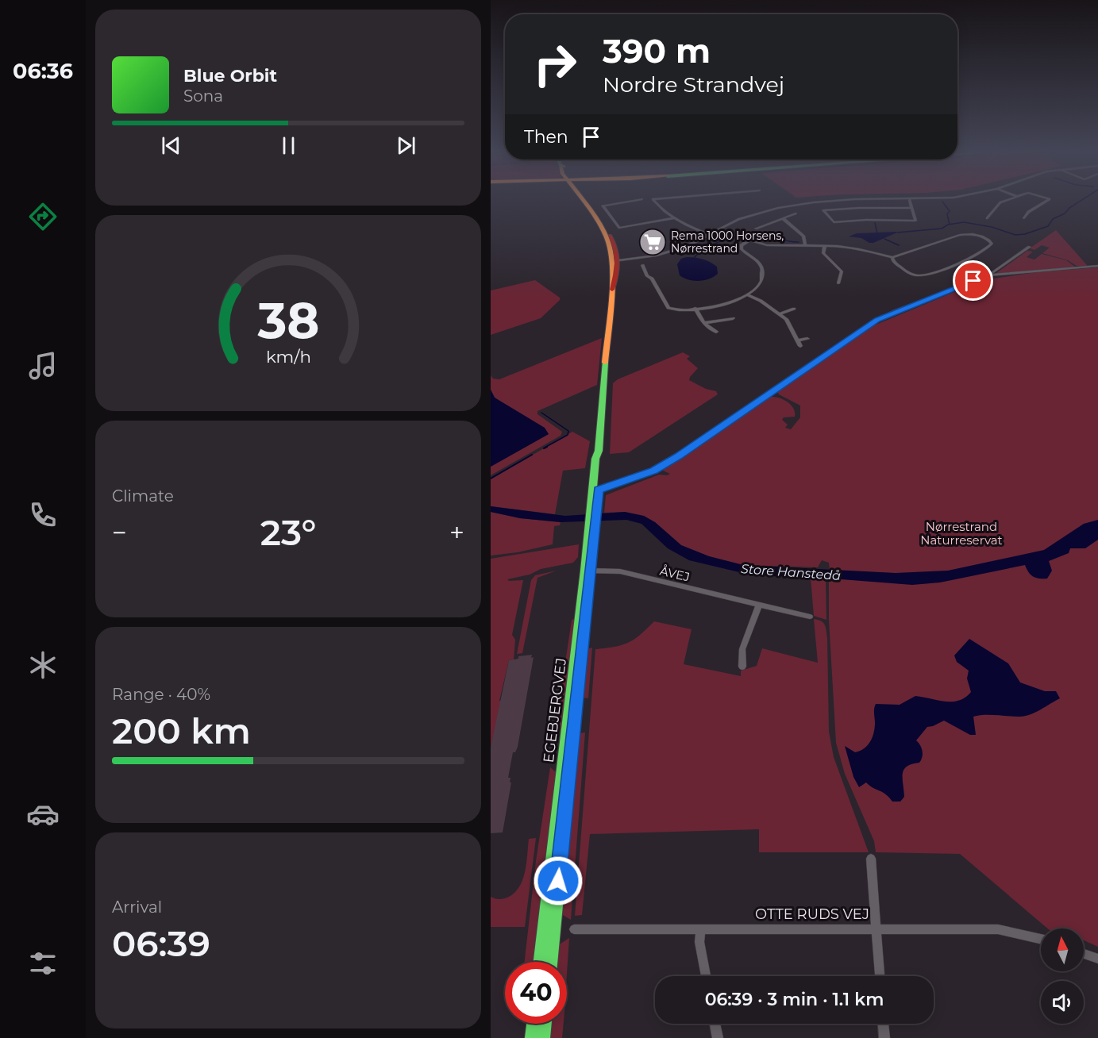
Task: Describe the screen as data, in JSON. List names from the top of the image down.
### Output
{
  "streets": {
    "street": ["ÅVEJ", "EGEBJERGVEJ", "OTTE RUDS VEJ"]
  },
  "crossings": [
    ["ÅVEJ", "EGEBJERGVEJ"]
  ],
  "water": ["Store Hanstedå"],
  "parks": ["Nørrestrand Naturreservat"],
  "places": {
    "supermarket": ["Rema 1000 Horsens, Nørrestrand"]
  },
  "north": "top",
  "page": {
    "tabs": "06:36",
    "turn": ["390 m", "Nordre Strandvej"],
    "song": ["Blue Orbit", "Sona"],
    "then": "Then",
    "tile": [
      "Climate",
      ["Range · 40%", "200 km"],
      ["Arrival", "06:39"]
    ],
    "heat": ["−", "23°", "+"],
    "limit": "40",
    "trip": "06:39 · 3 min · 1.1 km",
    "gauge": ["38", "km/h"]
  }
}
